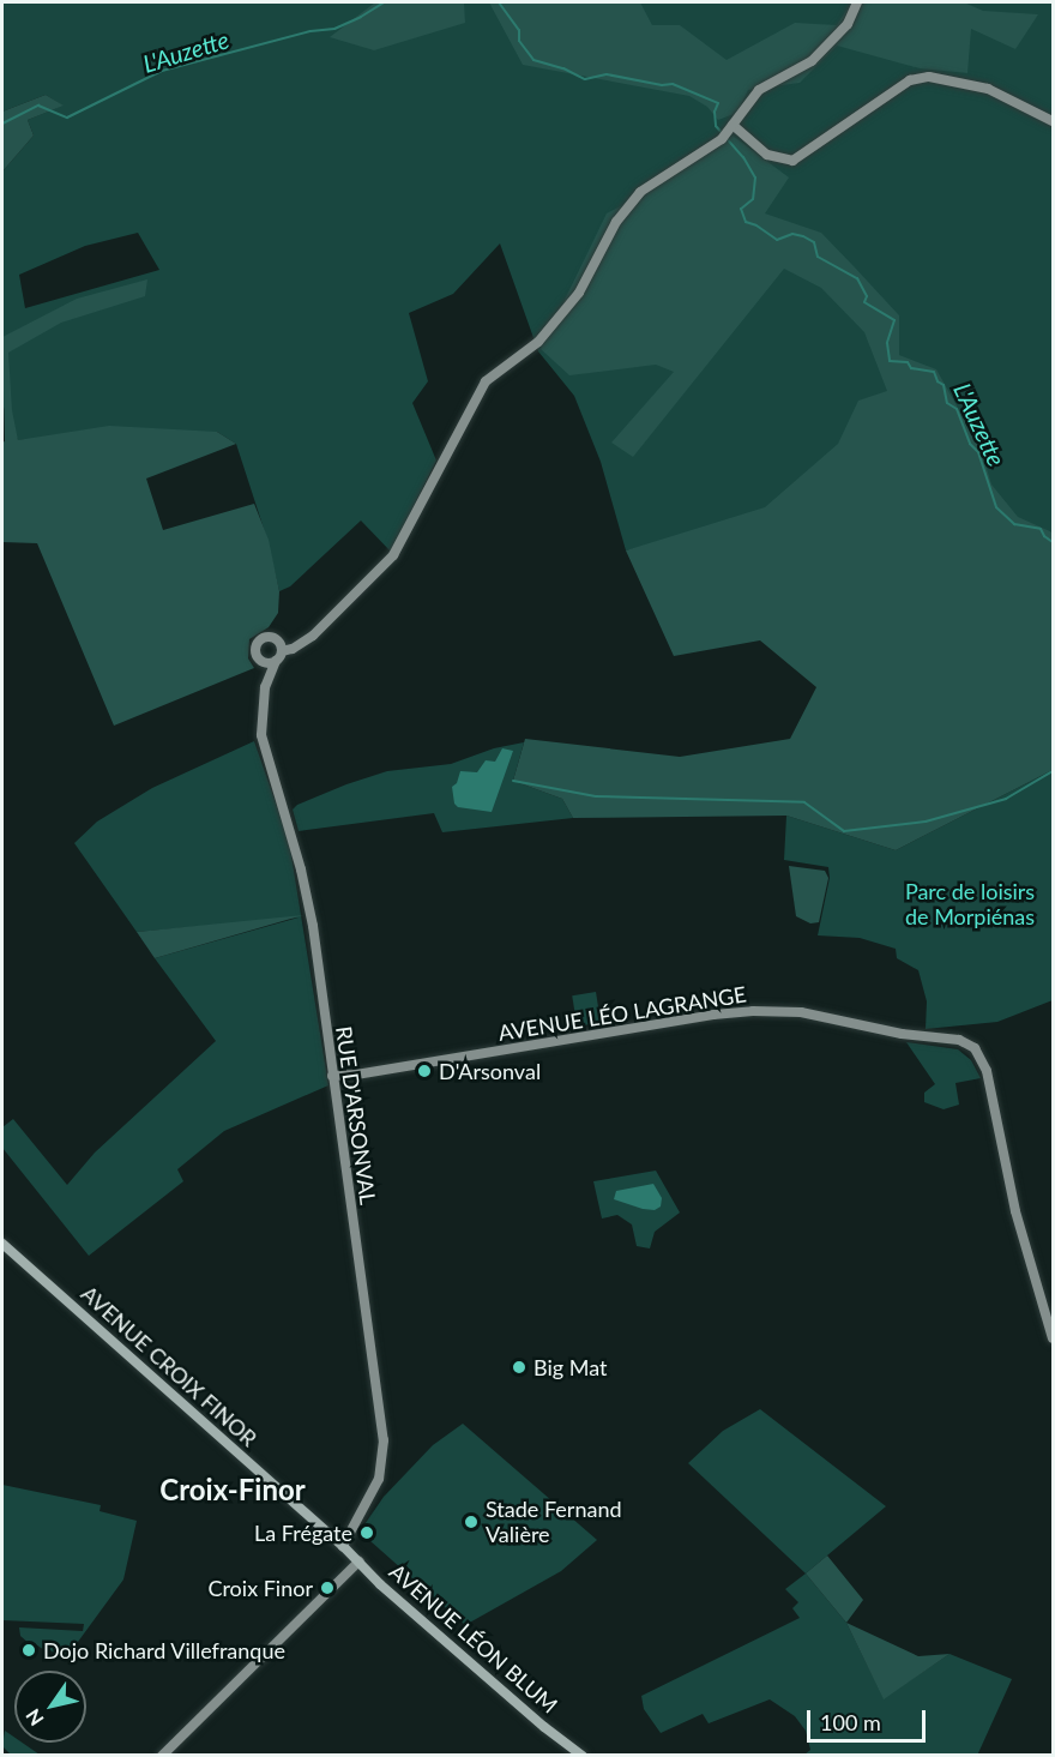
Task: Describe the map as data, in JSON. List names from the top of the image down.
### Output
{
  "streets": {
    "main road": ["AVENUE CROIX FINOR", "AVENUE LÉON BLUM"],
    "street": ["AVENUE LÉO LAGRANGE", "RUE D'ARSONVAL"]
  },
  "crossings": [
    ["AVENUE LÉO LAGRANGE", "RUE D'ARSONVAL"],
    ["RUE D'ARSONVAL", "AVENUE CROIX FINOR"],
    ["RUE D'ARSONVAL", "AVENUE LÉON BLUM"],
    ["AVENUE CROIX FINOR", "AVENUE LÉON BLUM"]
  ],
  "districts": ["Croix-Finor"],
  "water": ["L'Auzette"],
  "parks": ["Parc de loisirs de Morpiénas"],
  "places": [
    "D'Arsonval",
    "Big Mat",
    "Stade Fernand Valière",
    "La Frégate",
    "Croix Finor",
    "Dojo Richard Villefranque"
  ],
  "scale_bar": "100 m",
  "north": "bottom left"
}
